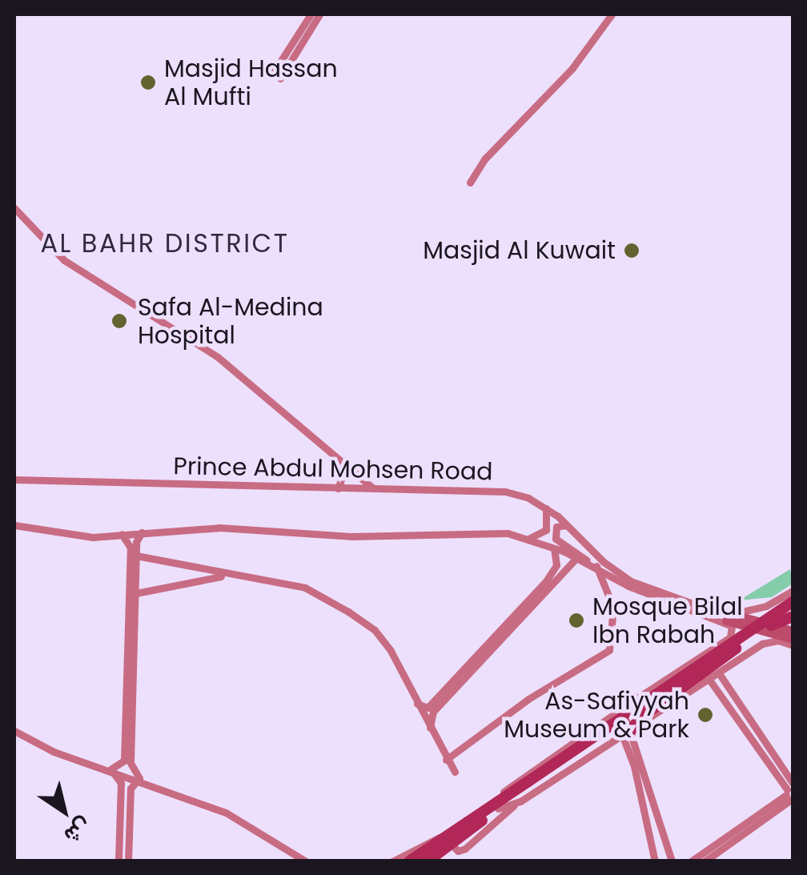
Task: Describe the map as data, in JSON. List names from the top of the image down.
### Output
{
  "streets": {
    "main road": ["Prince Abdul Mohsen Road"]
  },
  "districts": ["AL BAHR DISTRICT"],
  "places": [
    "Masjid Hassan Al Mufti",
    "Masjid Al Kuwait",
    "Safa Al-Medina Hospital",
    "Mosque Bilal Ibn Rabah",
    "As-Safiyyah Museum & Park"
  ],
  "north": "bottom right"
}
